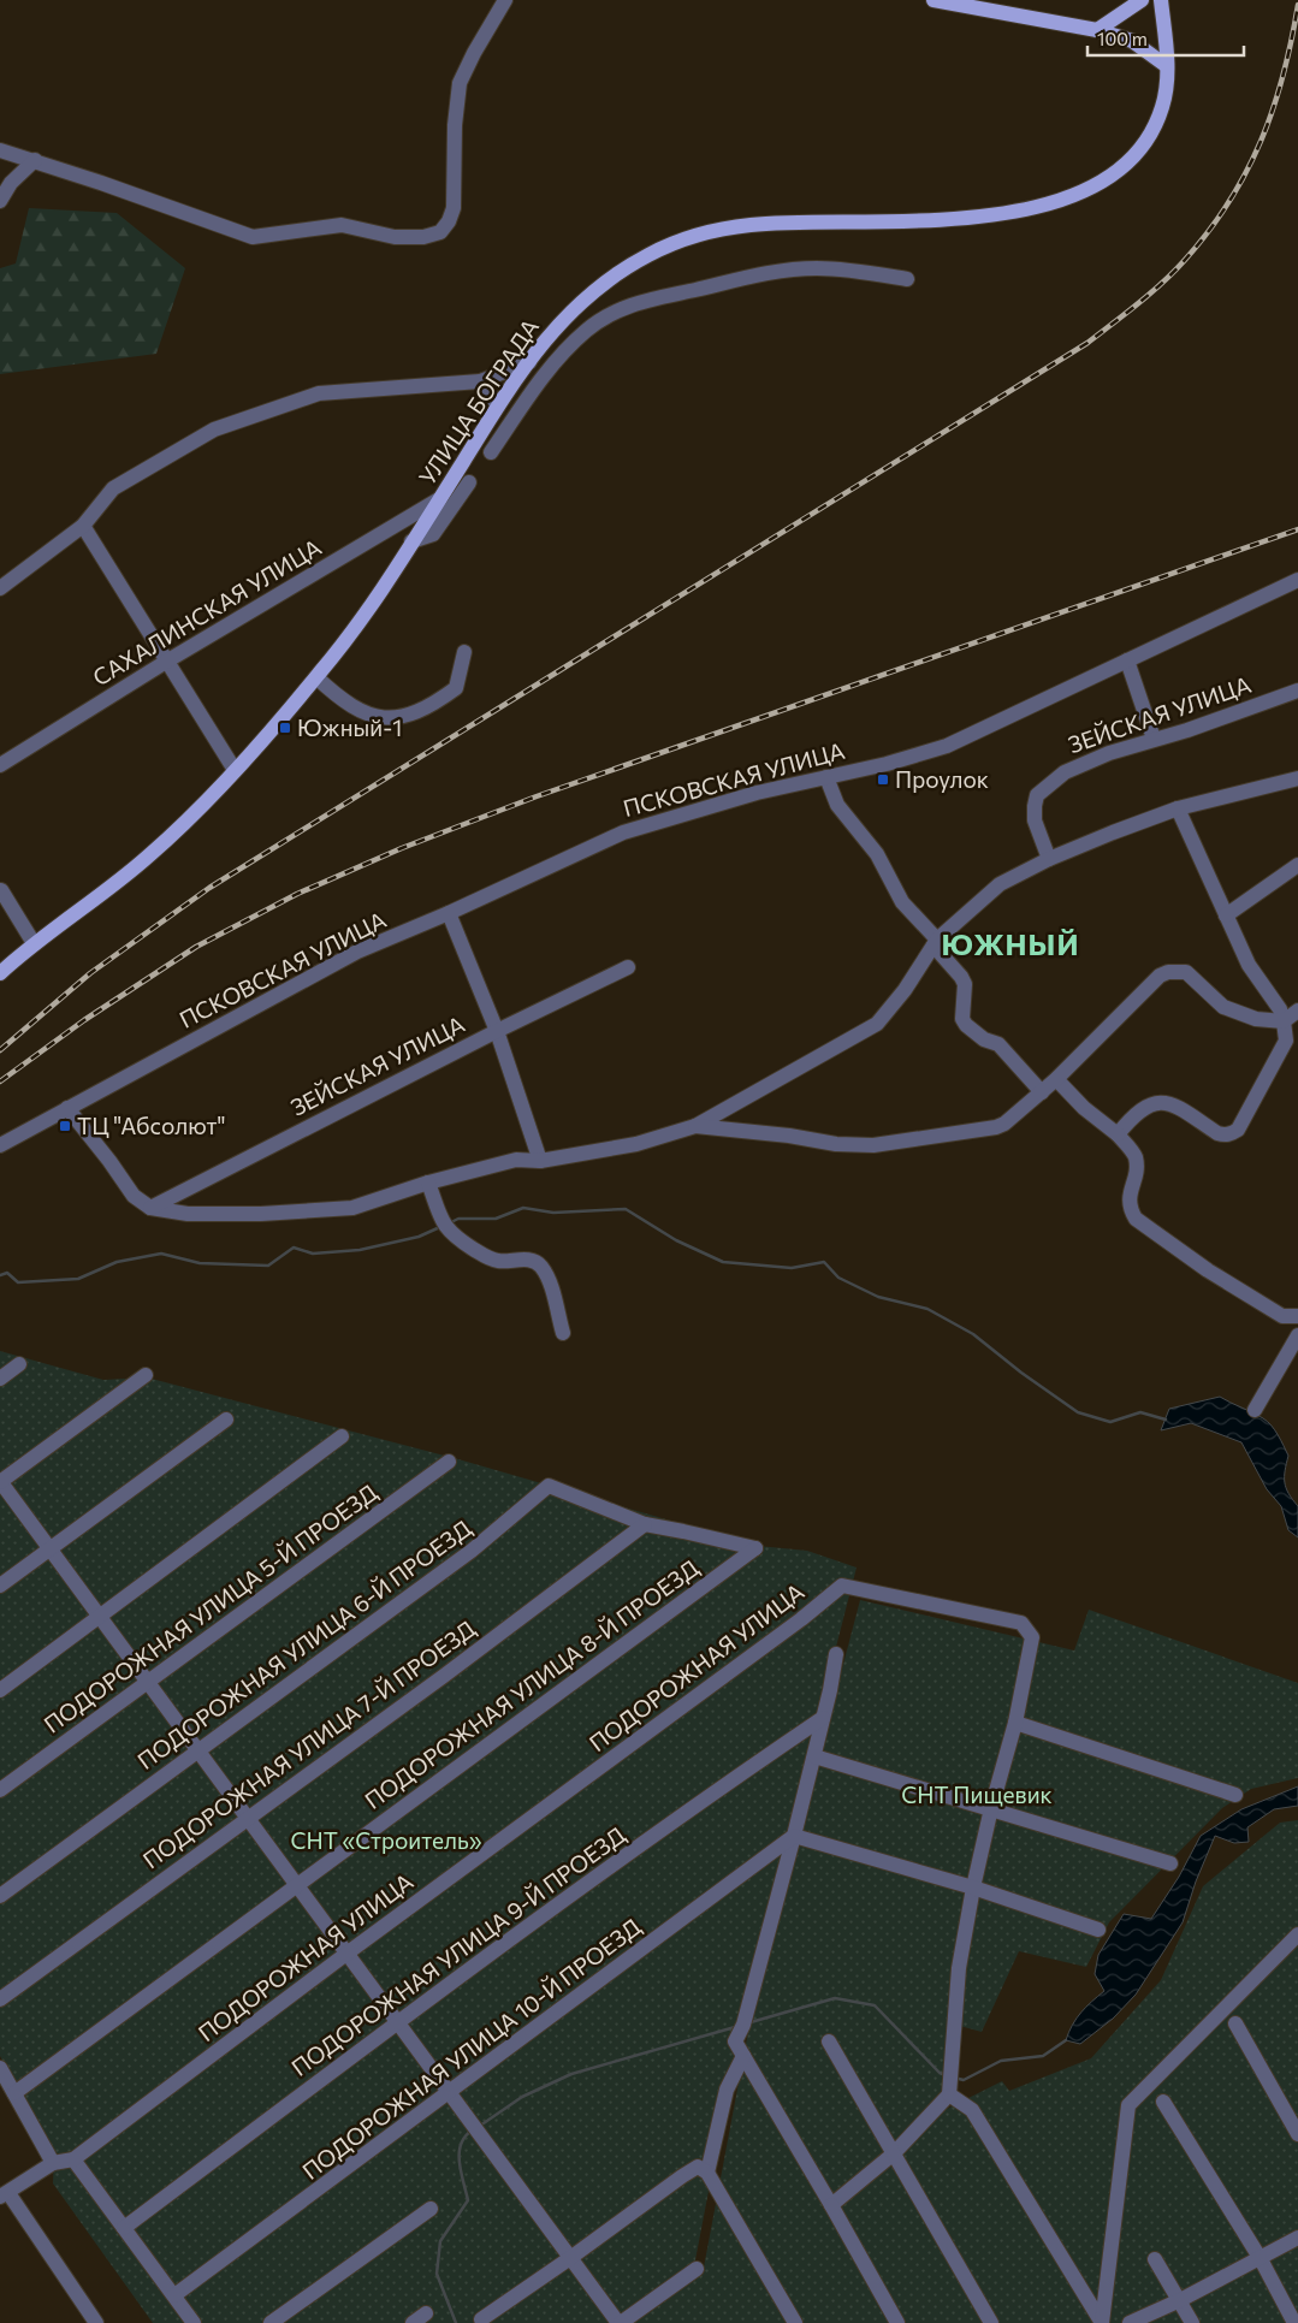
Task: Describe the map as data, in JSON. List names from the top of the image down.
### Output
{
  "streets": {
    "main road": ["УЛИЦА БОГРАДА"],
    "street": [
      "САХАЛИНСКАЯ УЛИЦА",
      "ЗЕЙСКАЯ УЛИЦА",
      "ПСКОВСКАЯ УЛИЦА",
      "ПОДОРОЖНАЯ УЛИЦА 5-Й ПРОЕЗД",
      "ПОДОРОЖНАЯ УЛИЦА 6-Й ПРОЕЗД",
      "ПОДОРОЖНАЯ УЛИЦА",
      "ПОДОРОЖНАЯ УЛИЦА 8-Й ПРОЕЗД",
      "ПОДОРОЖНАЯ УЛИЦА 7-Й ПРОЕЗД",
      "ПОДОРОЖНАЯ УЛИЦА 9-Й ПРОЕЗД",
      "ПОДОРОЖНАЯ УЛИЦА 10-Й ПРОЕЗД"
    ]
  },
  "crossings": [
    ["УЛИЦА БОГРАДА", "САХАЛИНСКАЯ УЛИЦА"],
    ["ПОДОРОЖНАЯ УЛИЦА 6-Й ПРОЕЗД", "ПОДОРОЖНАЯ УЛИЦА 8-Й ПРОЕЗД"],
    ["ПОДОРОЖНАЯ УЛИЦА 6-Й ПРОЕЗД", "ПОДОРОЖНАЯ УЛИЦА 7-Й ПРОЕЗД"],
    ["ПОДОРОЖНАЯ УЛИЦА 8-Й ПРОЕЗД", "ПОДОРОЖНАЯ УЛИЦА 7-Й ПРОЕЗД"]
  ],
  "districts": ["ЮЖНЫЙ"],
  "parks": ["СНТ Пищевик", "СНТ «Строитель»"],
  "places": {
    "transit": ["Южный-1", "Проулок", "ТЦ \"Абсолют\""]
  },
  "scale_bar": "100 m"
}
